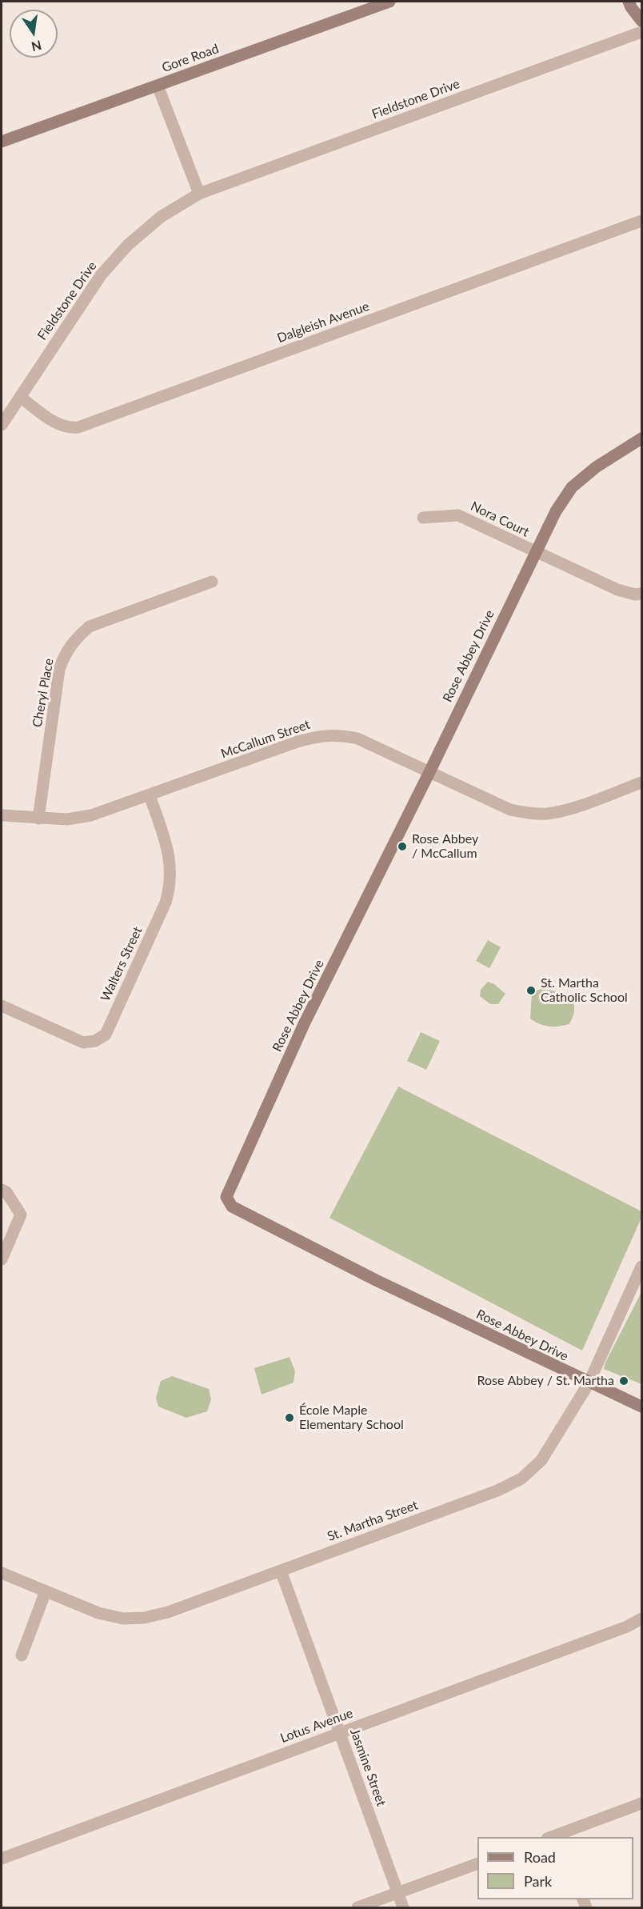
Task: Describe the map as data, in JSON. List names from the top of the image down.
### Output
{
  "streets": {
    "street": [
      "Gore Road",
      "Fieldstone Drive",
      "Dalgleish Avenue",
      "Nora Court",
      "Rose Abbey Drive",
      "Cheryl Place",
      "McCallum Street",
      "Walters Street",
      "St. Martha Street",
      "Lotus Avenue",
      "Jasmine Street"
    ]
  },
  "crossings": [
    ["Fieldstone Drive", "Dalgleish Avenue"],
    ["Nora Court", "Rose Abbey Drive"],
    ["Rose Abbey Drive", "McCallum Street"],
    ["Rose Abbey Drive", "St. Martha Street"],
    ["Cheryl Place", "McCallum Street"],
    ["McCallum Street", "Walters Street"],
    ["St. Martha Street", "Jasmine Street"],
    ["Lotus Avenue", "Jasmine Street"]
  ],
  "places": [
    "Rose Abbey / McCallum",
    "St. Martha Catholic School",
    "Rose Abbey / St. Martha",
    "École Maple Elementary School"
  ],
  "legend": ["Road", "Park"],
  "north": "bottom"
}
